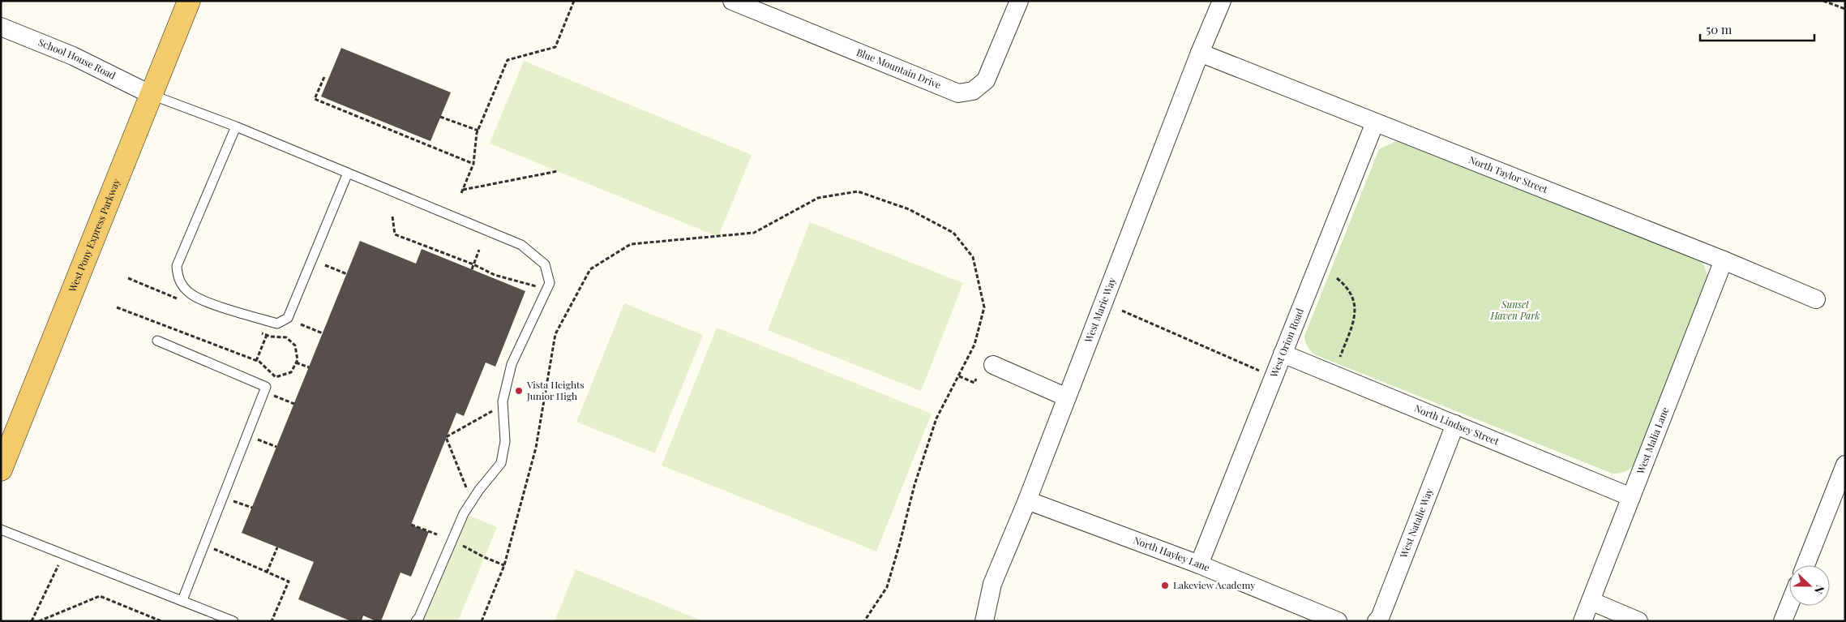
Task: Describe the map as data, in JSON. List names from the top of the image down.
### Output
{
  "streets": {
    "main road": ["West Pony Express Parkway"],
    "street": [
      "School House Road",
      "Blue Mountain Drive",
      "North Taylor Street",
      "West Marie Way",
      "West Orion Road",
      "North Lindsey Street",
      "West Malia Lane",
      "West Natalie Way",
      "North Hayley Lane"
    ]
  },
  "crossings": [
    ["School House Road", "West Pony Express Parkway"],
    ["North Taylor Street", "West Marie Way"],
    ["North Taylor Street", "West Orion Road"],
    ["North Taylor Street", "West Malia Lane"],
    ["West Marie Way", "North Hayley Lane"],
    ["West Orion Road", "North Lindsey Street"],
    ["West Orion Road", "North Hayley Lane"],
    ["North Lindsey Street", "West Malia Lane"],
    ["North Lindsey Street", "West Natalie Way"]
  ],
  "parks": ["Sunset Haven Park"],
  "places": ["Vista Heights Junior High", "Lakeview Academy"],
  "scale_bar": "50 m",
  "north": "right"
}
